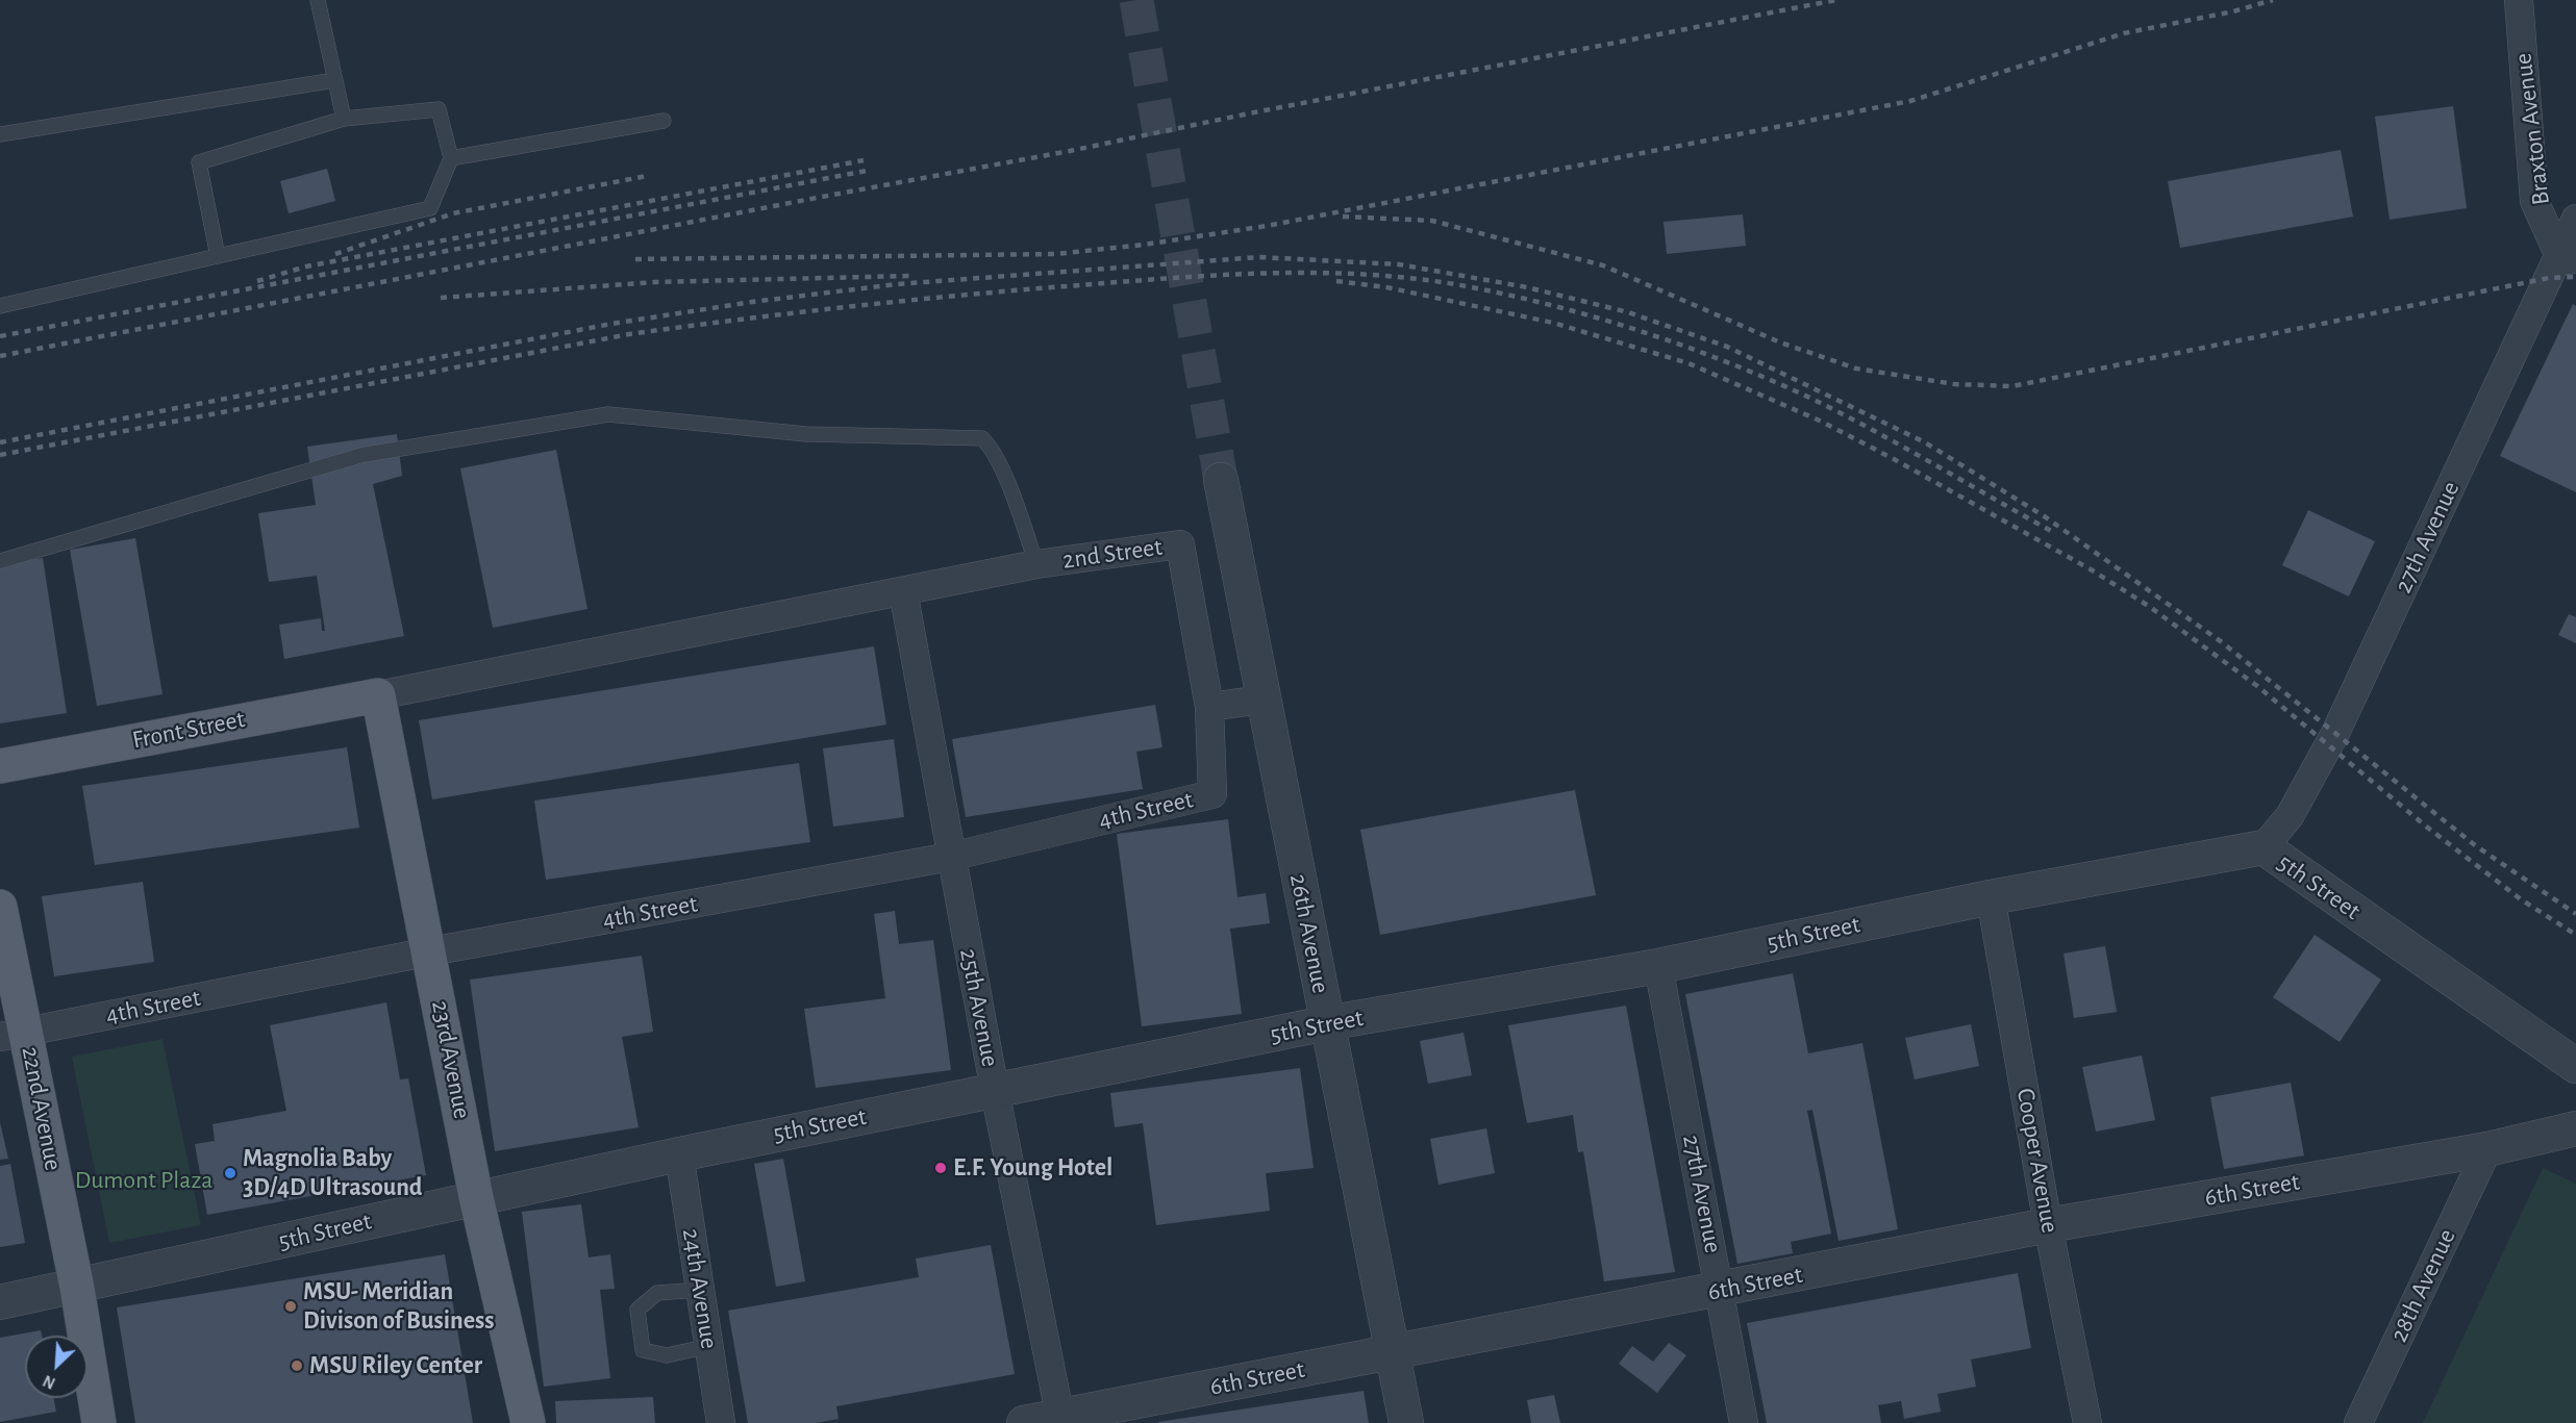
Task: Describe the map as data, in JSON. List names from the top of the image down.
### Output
{
  "streets": {
    "main road": ["Front Street", "23rd Avenue", "22nd Avenue"],
    "street": [
      "Braxton Avenue",
      "27th Avenue",
      "2nd Street",
      "4th Street",
      "5th Street",
      "26th Avenue",
      "25th Avenue",
      "Cooper Avenue",
      "6th Street",
      "28th Avenue",
      "24th Avenue"
    ]
  },
  "crossings": [
    ["Braxton Avenue", "27th Avenue"],
    ["27th Avenue", "5th Street"],
    ["27th Avenue", "6th Street"],
    ["2nd Street", "Front Street"],
    ["2nd Street", "4th Street"],
    ["2nd Street", "25th Avenue"],
    ["2nd Street", "23rd Avenue"],
    ["Front Street", "23rd Avenue"],
    ["4th Street", "25th Avenue"],
    ["4th Street", "23rd Avenue"],
    ["4th Street", "22nd Avenue"],
    ["5th Street", "26th Avenue"],
    ["5th Street", "25th Avenue"],
    ["5th Street", "23rd Avenue"],
    ["5th Street", "22nd Avenue"],
    ["5th Street", "Cooper Avenue"],
    ["5th Street", "24th Avenue"],
    ["26th Avenue", "6th Street"],
    ["25th Avenue", "6th Street"],
    ["Cooper Avenue", "6th Street"],
    ["6th Street", "28th Avenue"]
  ],
  "parks": ["Dumont Plaza"],
  "places": [
    "E.F. Young Hotel",
    "Magnolia Baby 3D/4D Ultrasound",
    "MSU- Meridian Divison of Business",
    "MSU Riley Center"
  ],
  "north": "bottom left"
}
